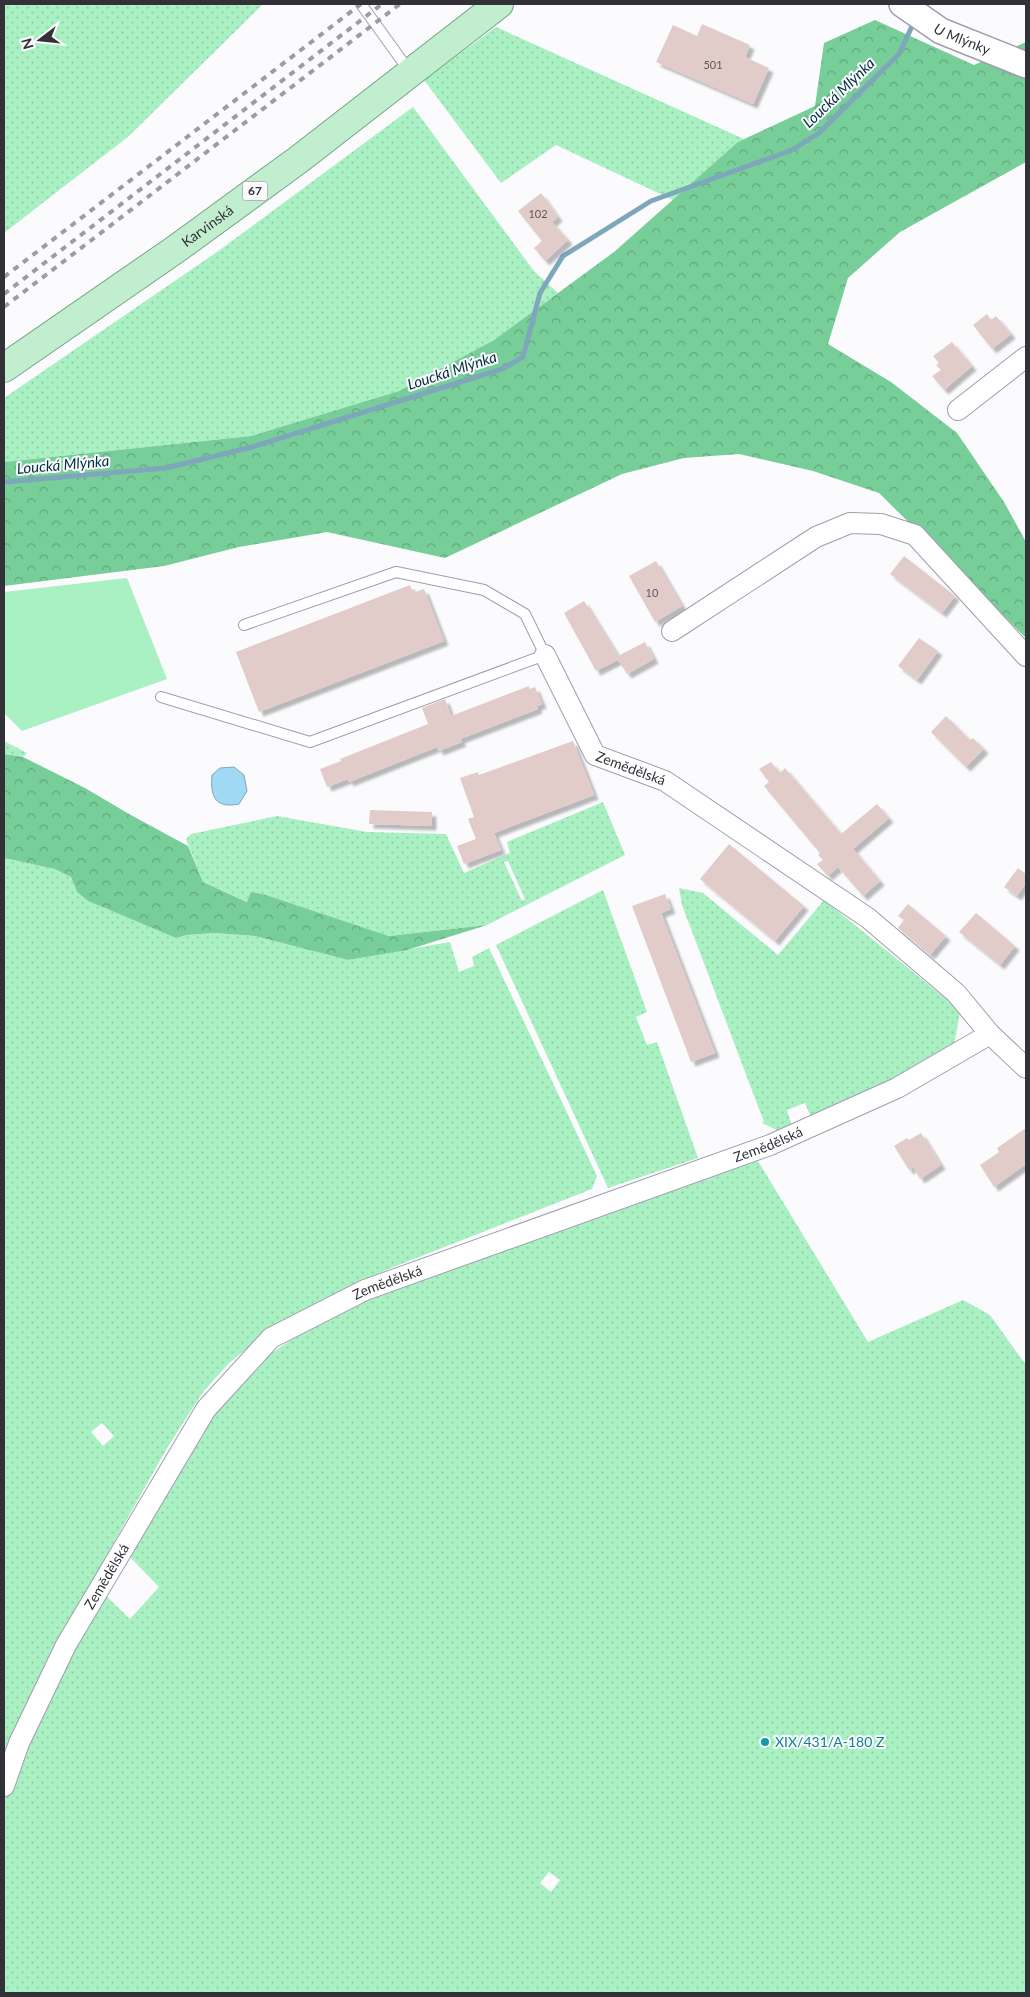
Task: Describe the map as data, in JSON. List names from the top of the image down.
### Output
{
  "streets": {
    "main road": ["67", "Karvinská"],
    "street": ["U Mlýnky", "Zemědělská"]
  },
  "water": ["Loucká Mlýnka"],
  "places": ["XIX/431/A-180 Z"],
  "house_numbers": ["501", "102", "10"],
  "north": "left"
}
